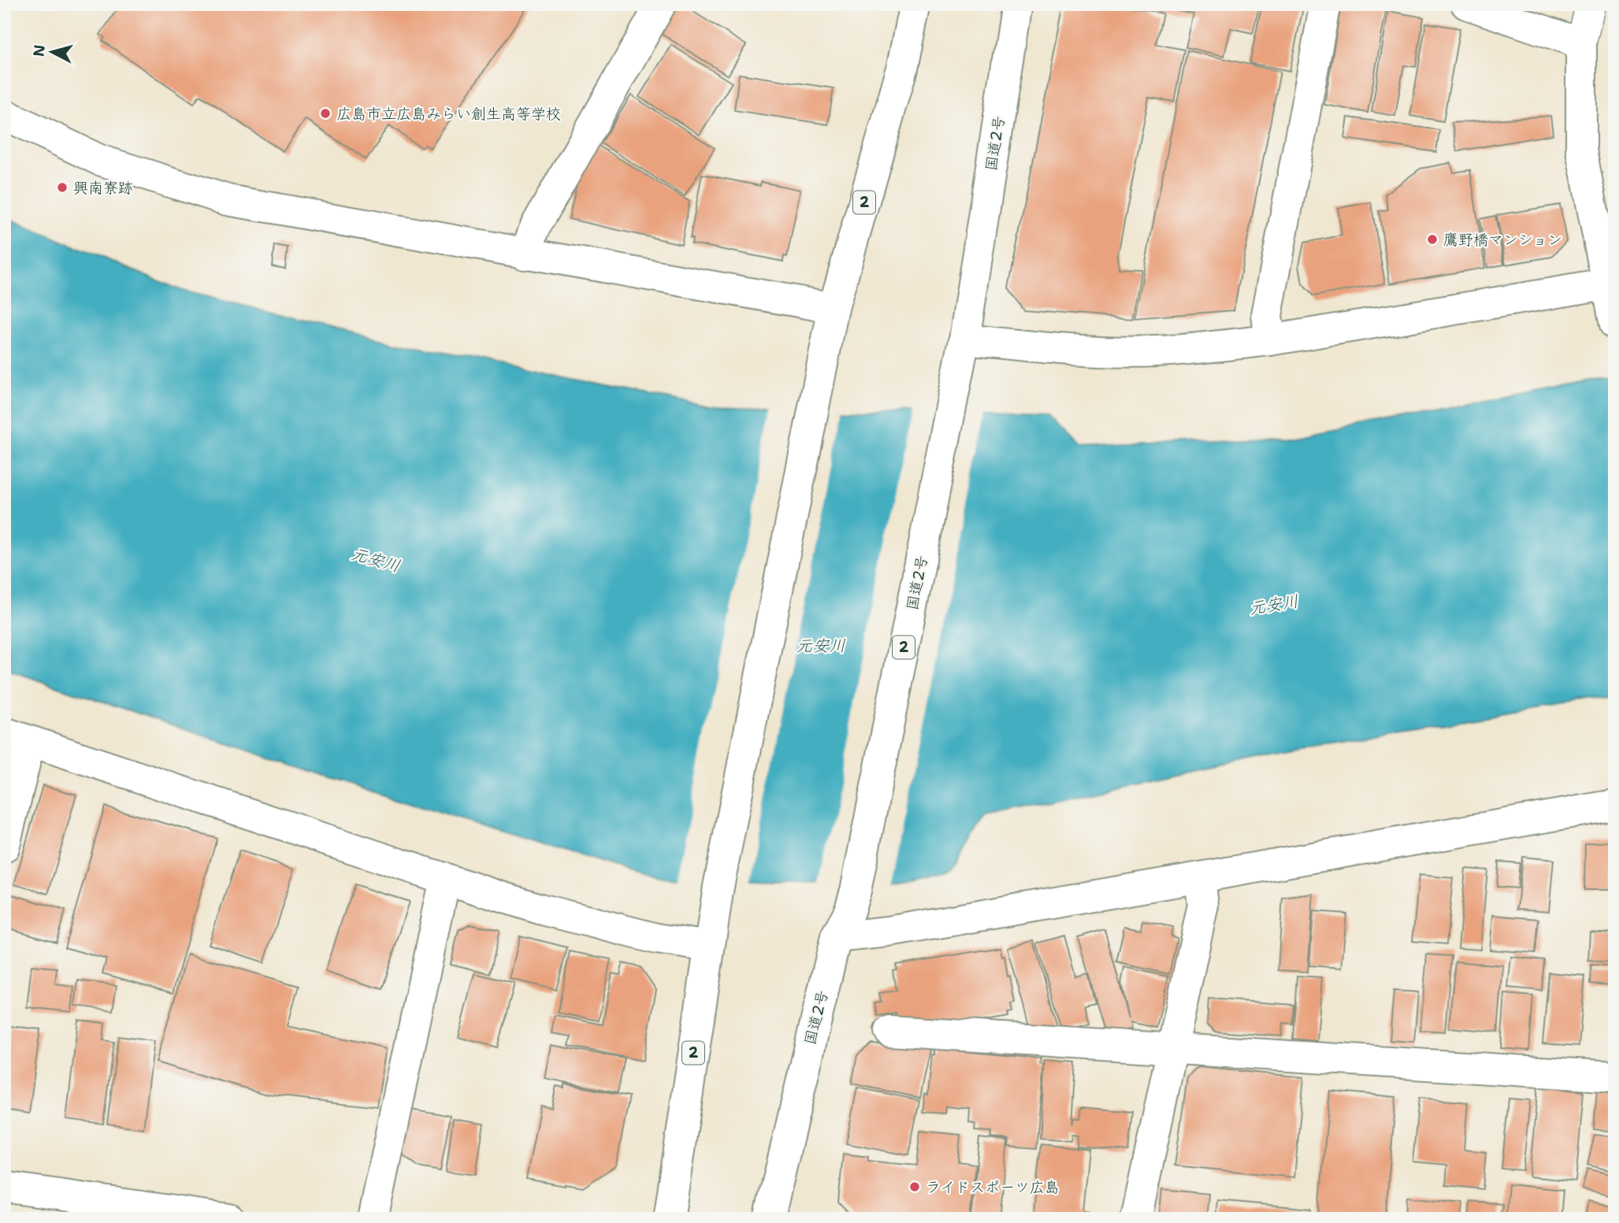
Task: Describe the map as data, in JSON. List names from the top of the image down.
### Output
{
  "streets": {
    "main road": ["国道2号", "2"]
  },
  "water": ["元安川"],
  "places": [
    "広島市立広島みらい創生高等学校",
    "興南寮跡",
    "鷹野橋マンション",
    "ライドスポーツ広島"
  ],
  "north": "left"
}
